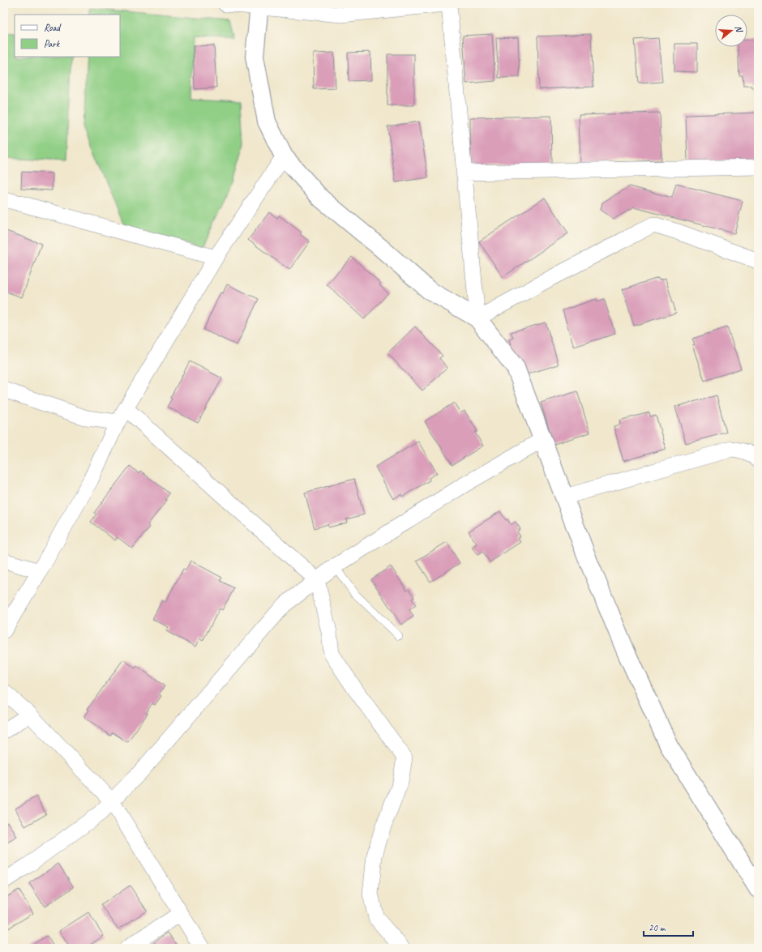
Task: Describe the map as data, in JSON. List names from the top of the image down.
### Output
{
  "legend": ["Road", "Park"],
  "scale_bar": "20 m",
  "north": "right"
}
